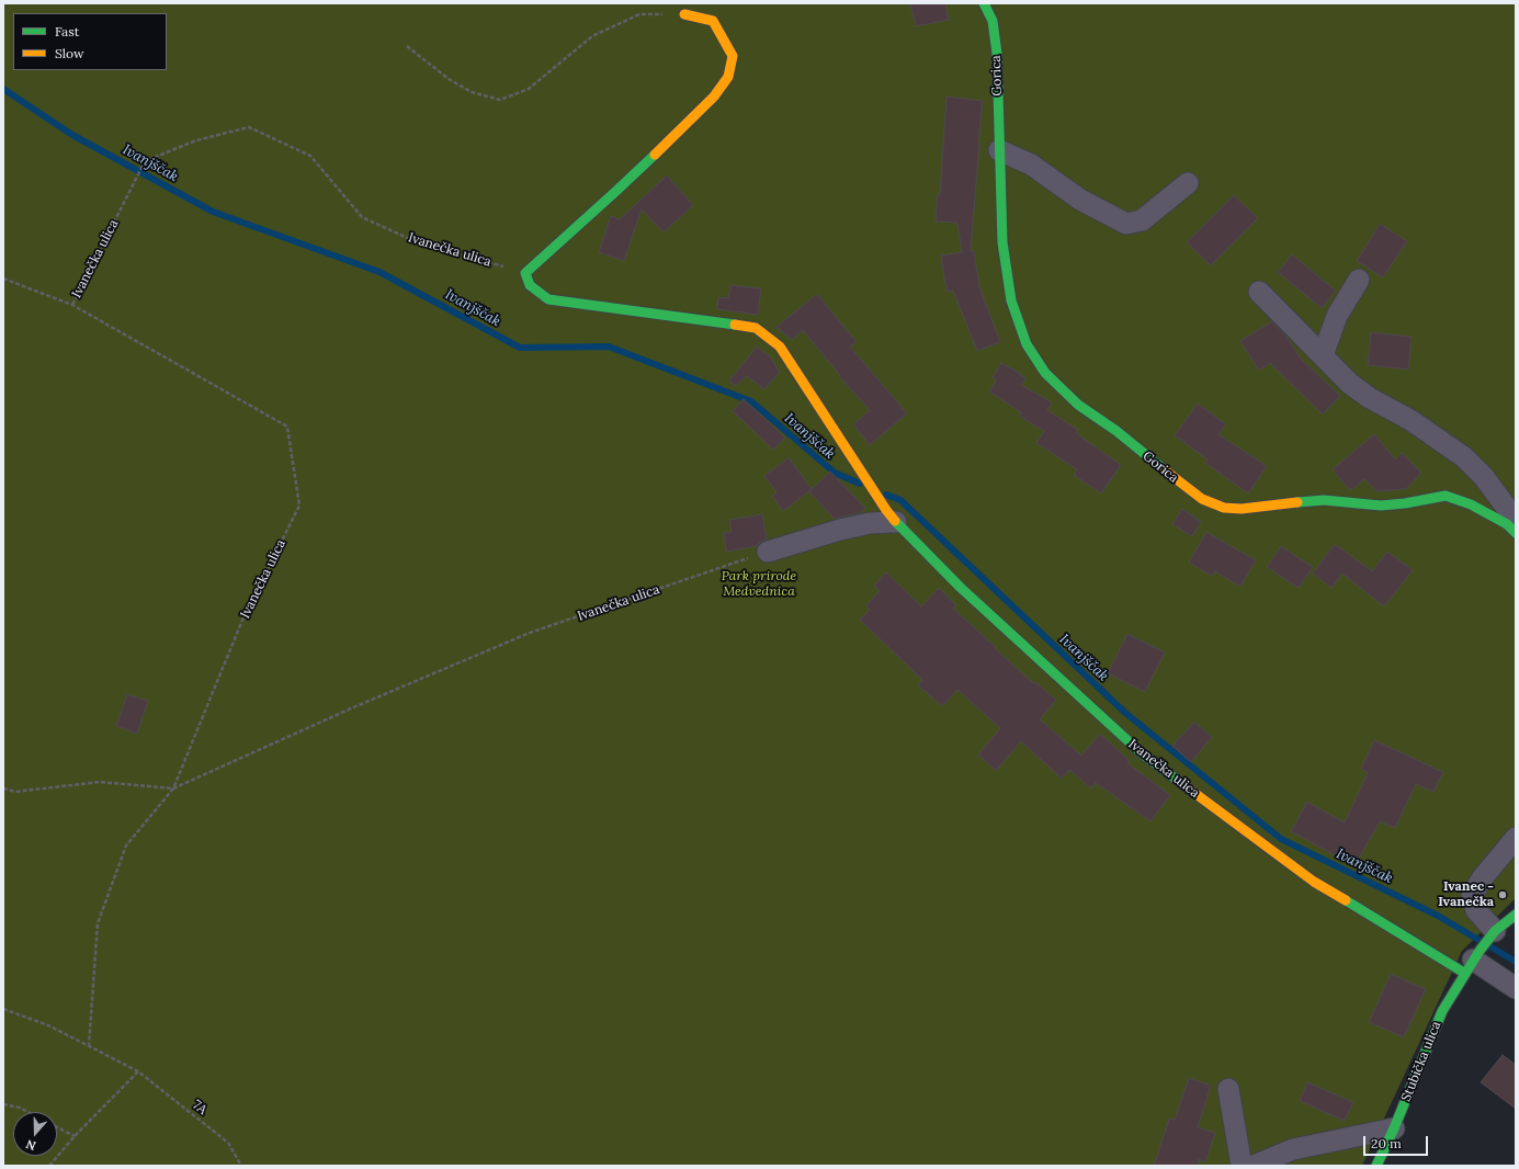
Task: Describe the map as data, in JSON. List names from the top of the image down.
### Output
{
  "streets": {
    "street": ["Gorica", "Ivanečka ulica", "Stubička ulica"],
    "path": ["7A"]
  },
  "crossings": [
    ["Ivanečka ulica", "Stubička ulica"]
  ],
  "water": ["Ivanjščak"],
  "parks": ["Park prirode Medvednica"],
  "places": ["Ivanec - Ivanečka"],
  "legend": ["Fast", "Slow"],
  "scale_bar": "20 m",
  "north": "bottom"
}
